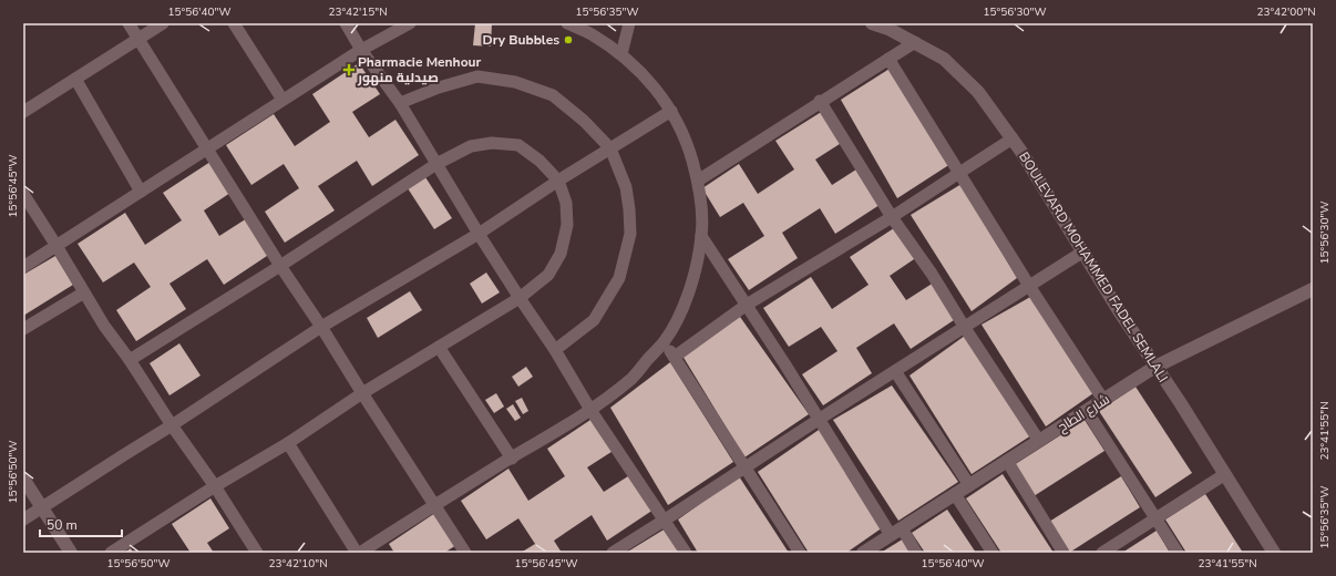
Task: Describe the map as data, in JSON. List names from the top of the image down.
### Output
{
  "streets": {
    "street": ["BOULEVARD MOHAMMED FADEL SEMLALI", "شارع الطاح"]
  },
  "crossings": [
    ["BOULEVARD MOHAMMED FADEL SEMLALI", "شارع الطاح"]
  ],
  "places": {
    "other": ["Dry Bubbles"],
    "health": ["Pharmacie Menhour صيدلية منهور"]
  },
  "scale_bar": "50 m",
  "coordinates": [
    "15°56'40\"W",
    "23°42'15\"N",
    "15°56'35\"W",
    "15°56'30\"W",
    "23°42'00\"N",
    "15°56'45\"W",
    "23°41'55\"N",
    "15°56'50\"W",
    "23°42'10\"N"
  ]
}
